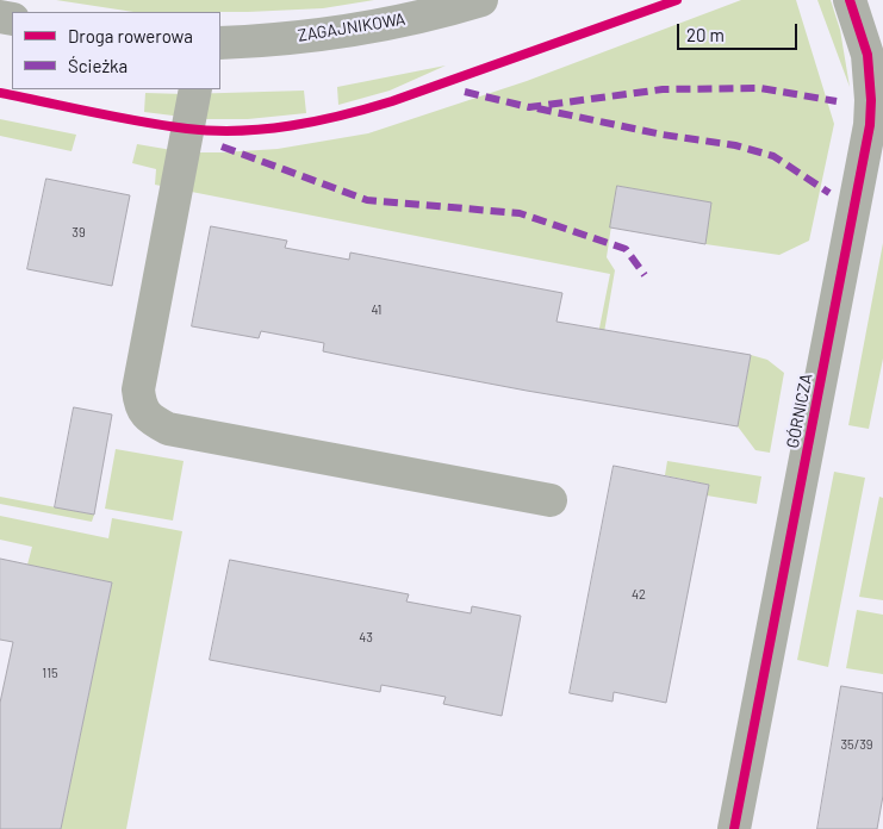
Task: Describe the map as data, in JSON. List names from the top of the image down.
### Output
{
  "streets": {
    "street": ["ZAGAJNIKOWA", "GÓRNICZA"]
  },
  "house_numbers": [
    "39",
    "41",
    "42",
    "43",
    "115",
    "35/39"
  ],
  "legend": ["Droga rowerowa", "Ścieżka"],
  "scale_bar": "20 m"
}
